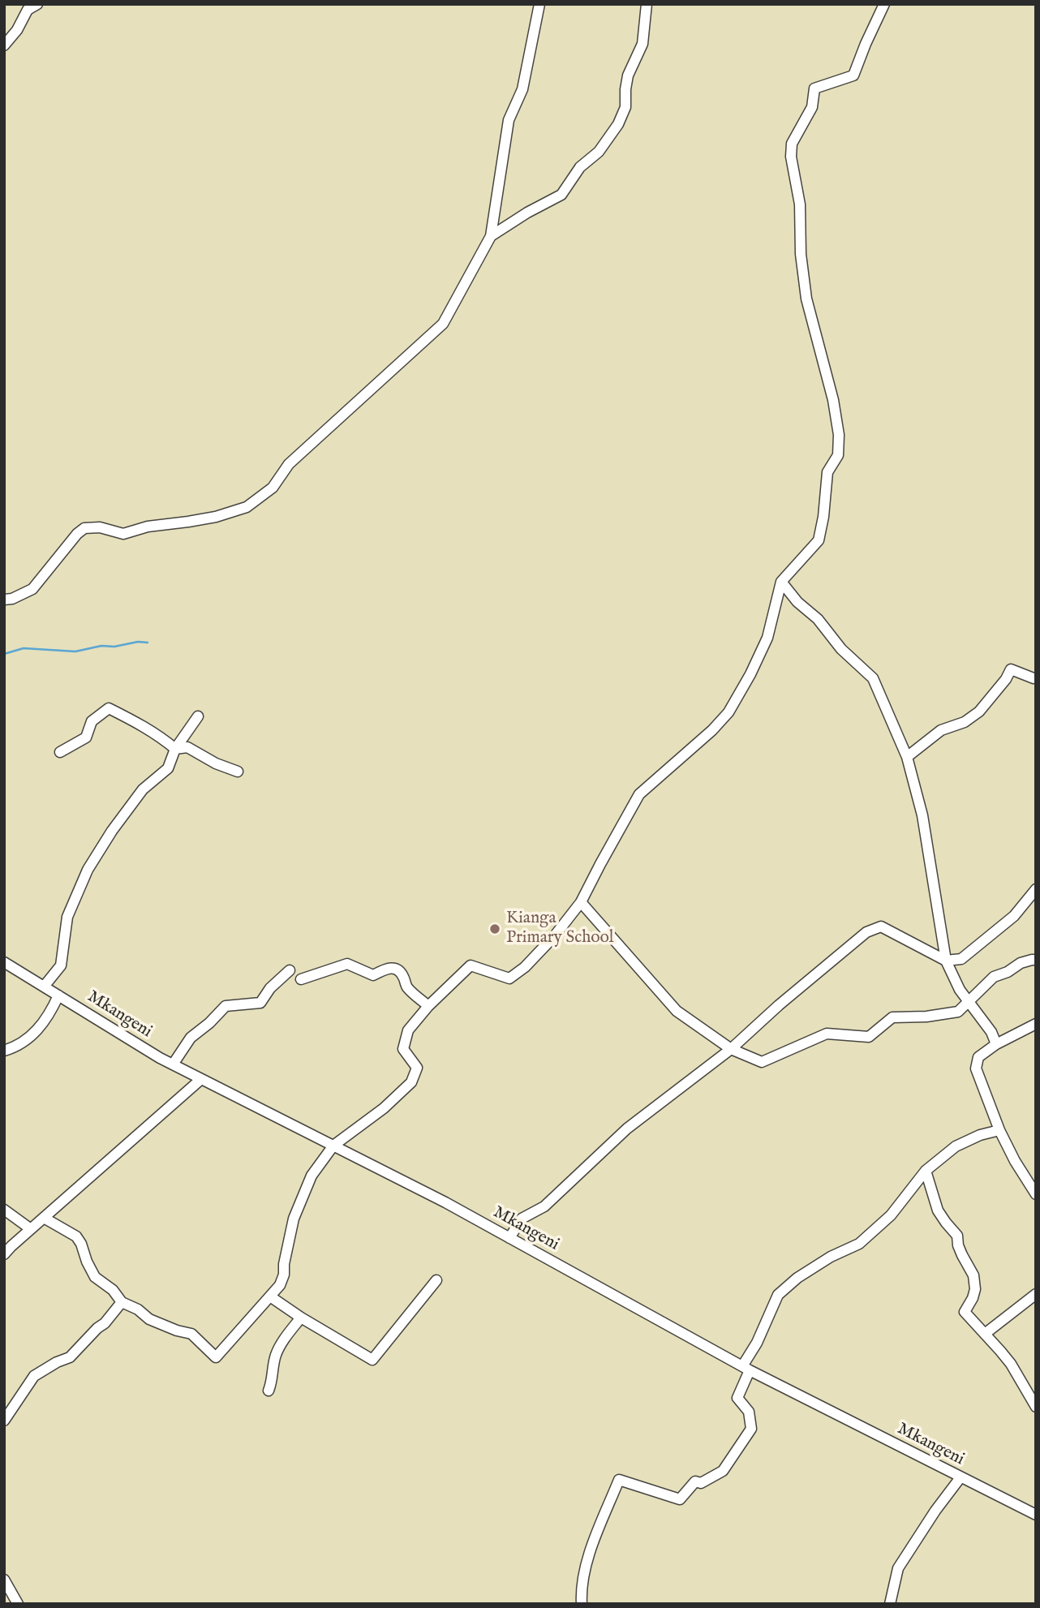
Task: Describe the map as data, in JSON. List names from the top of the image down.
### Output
{
  "streets": {
    "street": ["Mkangeni"]
  },
  "places": ["Kianga Primary School"]
}
